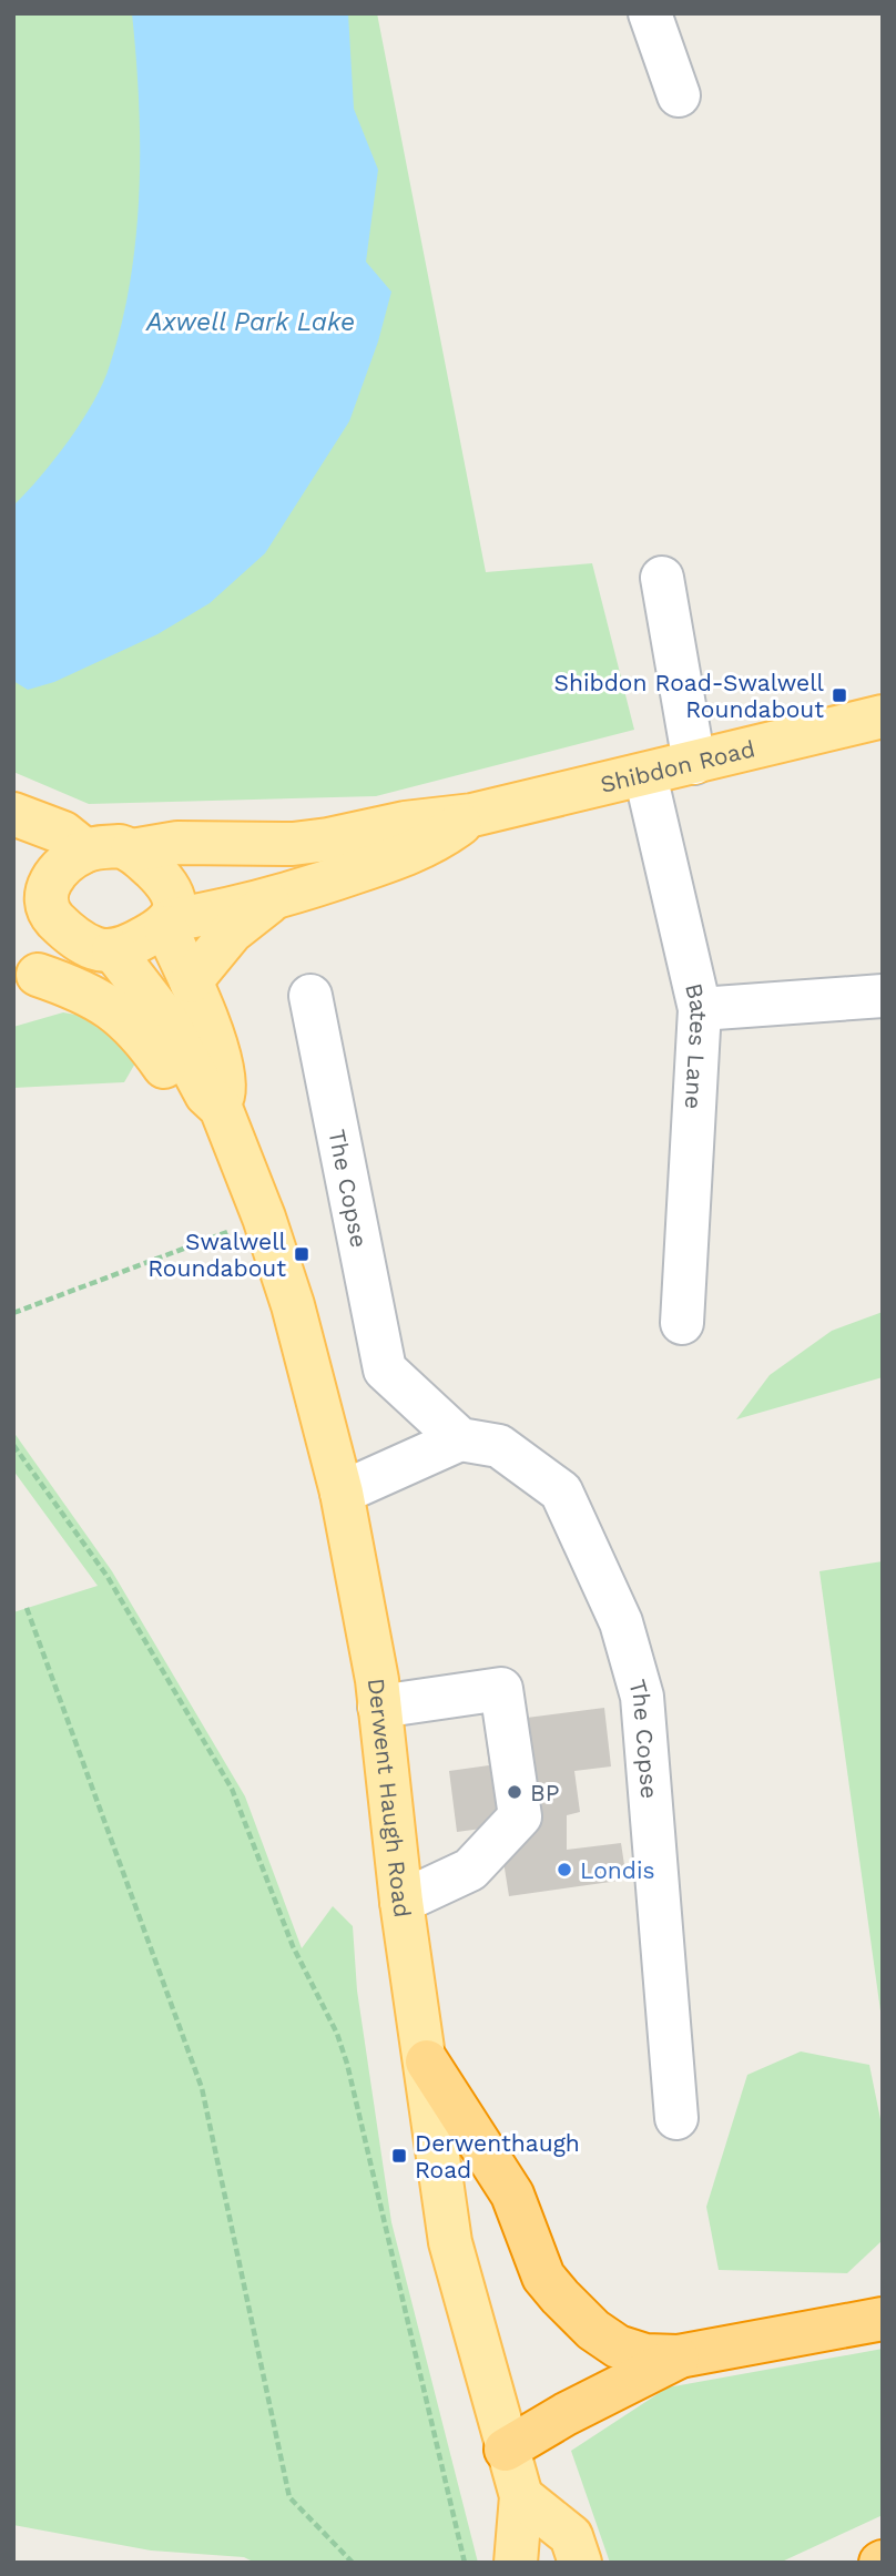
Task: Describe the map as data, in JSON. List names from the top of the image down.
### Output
{
  "streets": {
    "main road": ["Shibdon Road", "Derwent Haugh Road"],
    "street": ["Bates Lane", "The Copse"]
  },
  "crossings": [
    ["Shibdon Road", "Bates Lane"],
    ["Shibdon Road", "Derwent Haugh Road"]
  ],
  "water": ["Axwell Park Lake"],
  "places": {
    "transit": ["Shibdon Road-Swalwell Roundabout", "Swalwell Roundabout", "Derwenthaugh Road"],
    "other": ["BP", "Londis"]
  }
}
